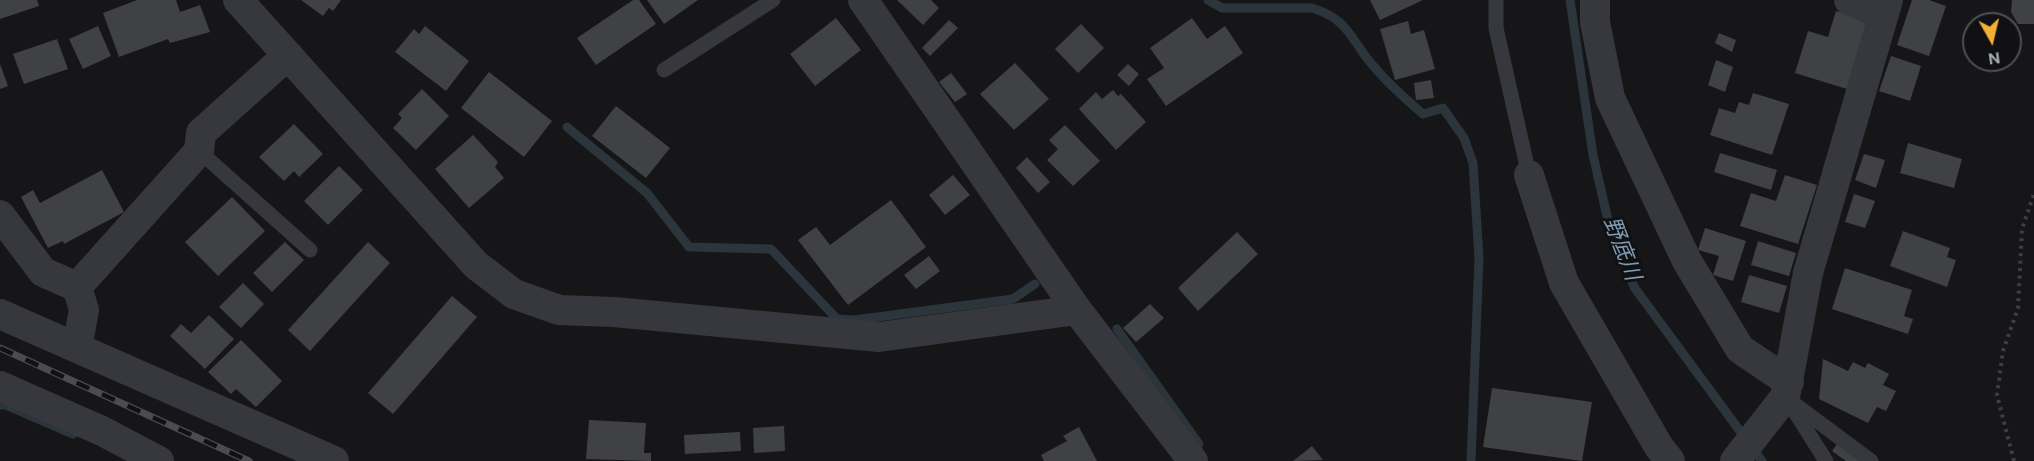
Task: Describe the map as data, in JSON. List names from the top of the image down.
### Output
{
  "water": ["野底川"],
  "north": "bottom"
}
